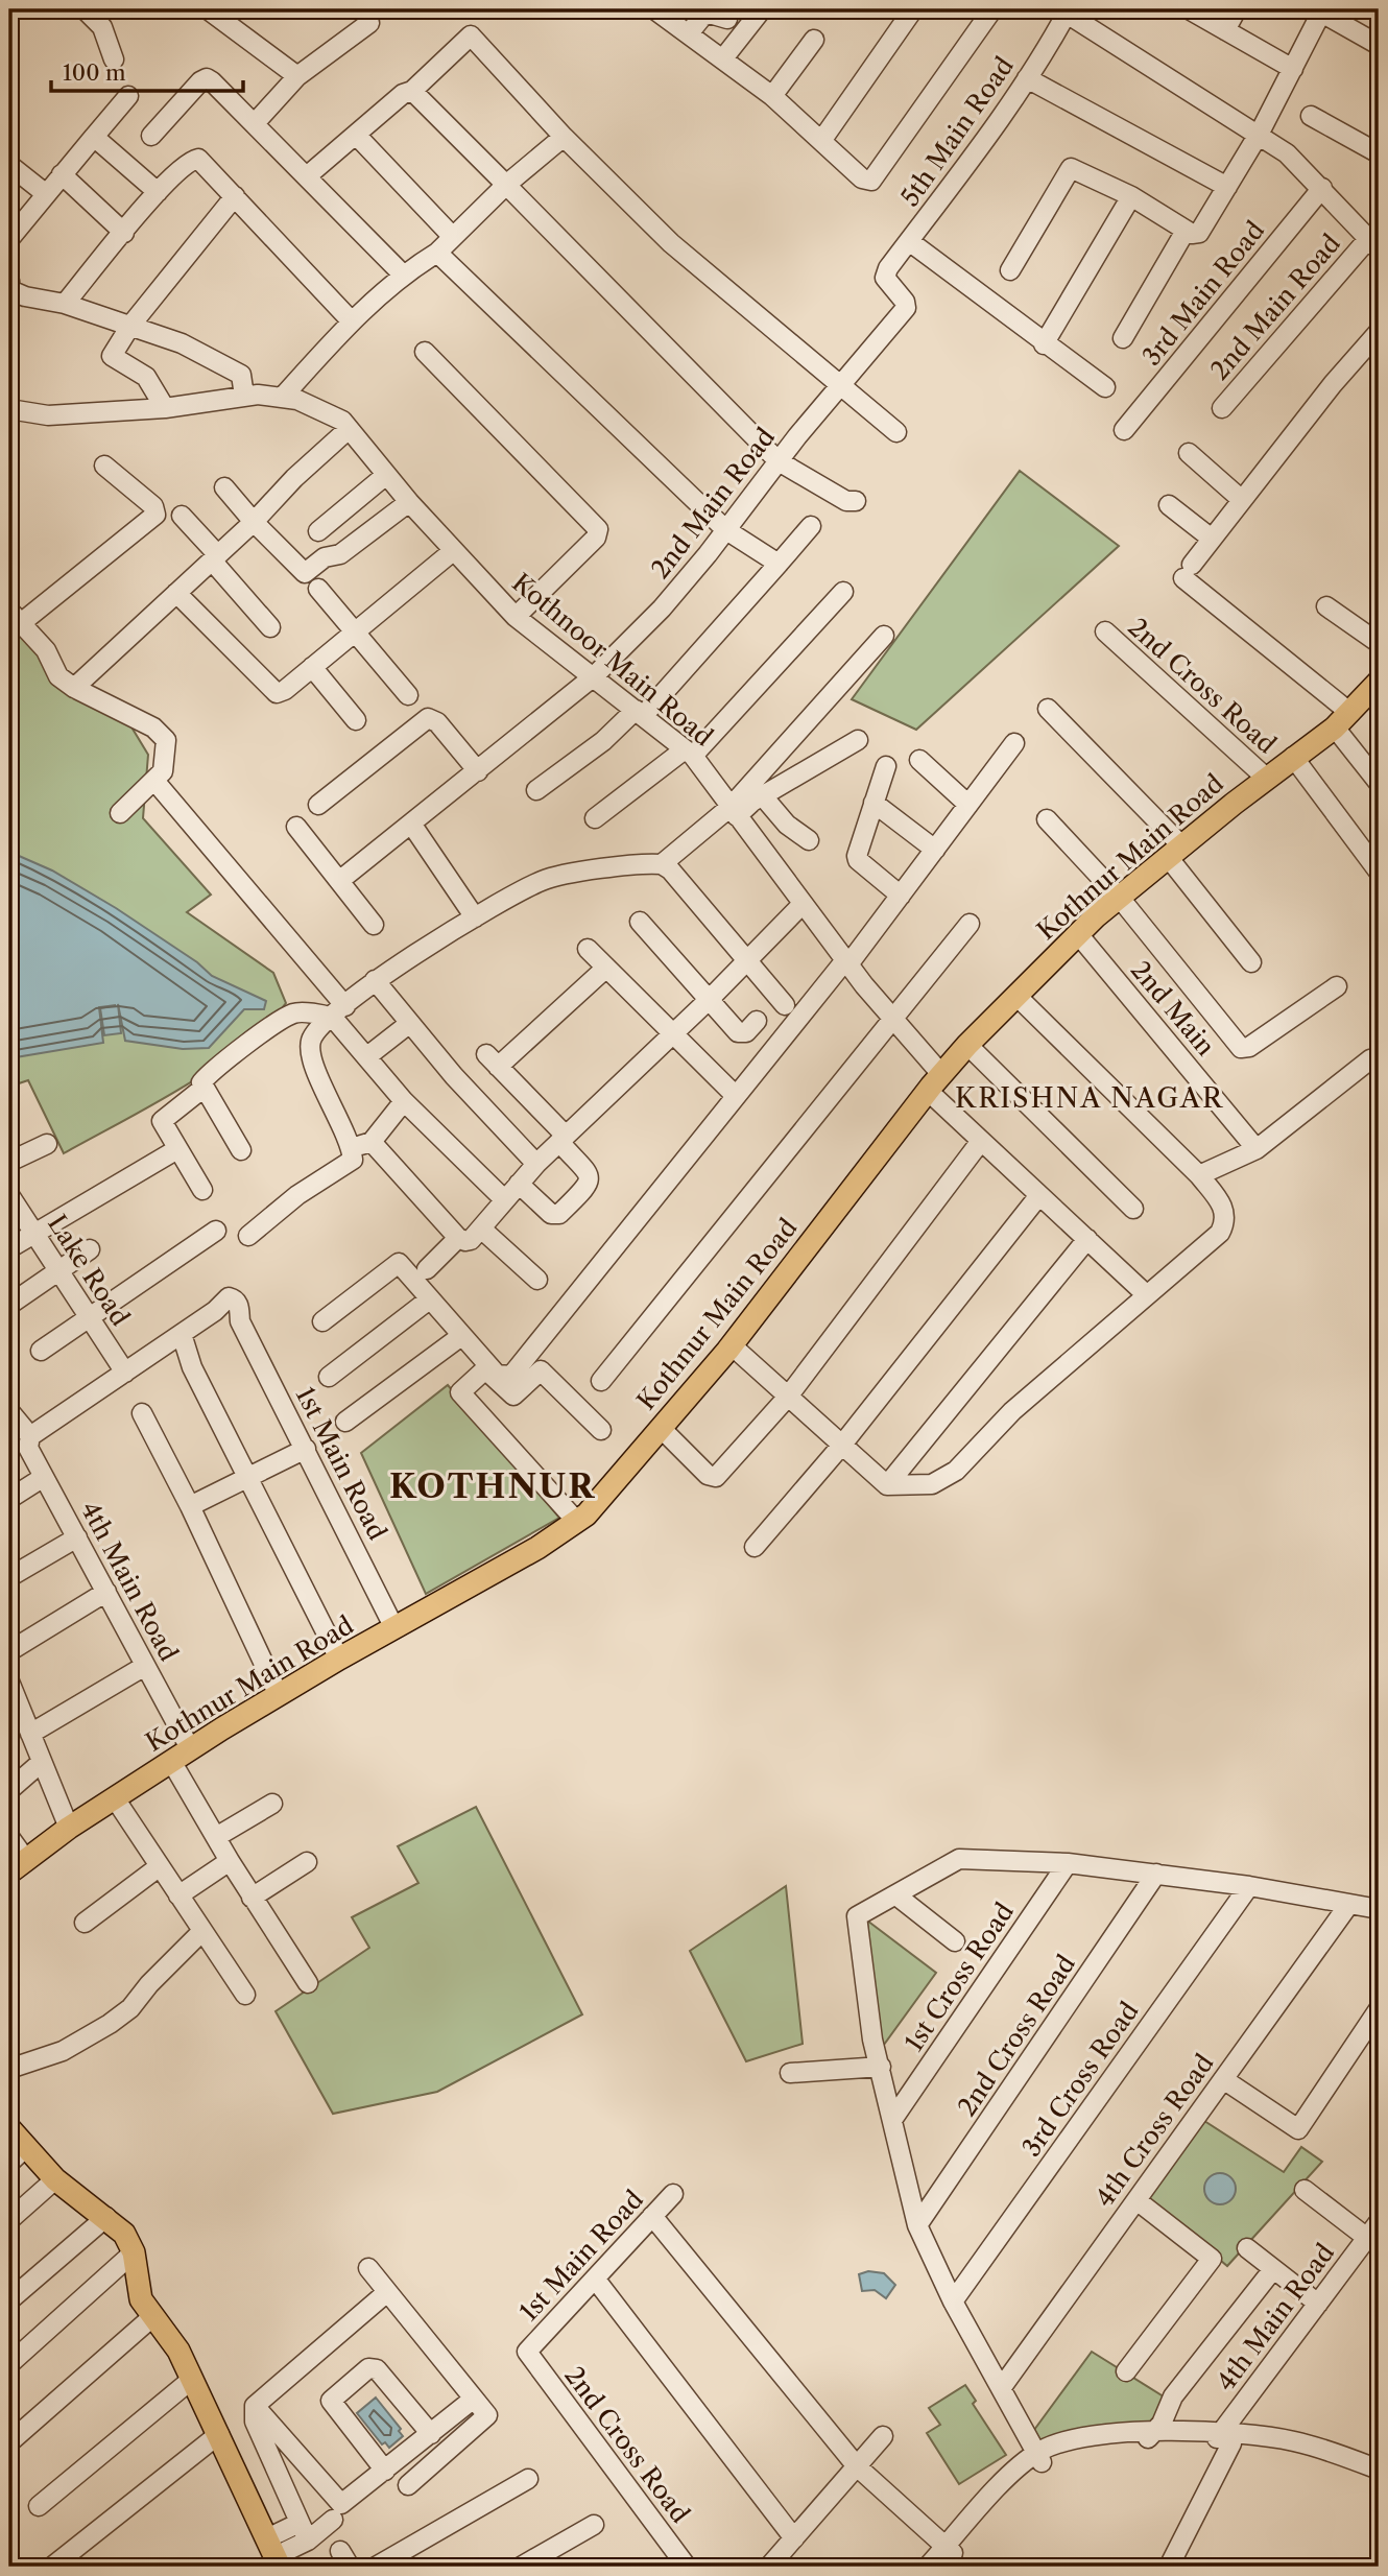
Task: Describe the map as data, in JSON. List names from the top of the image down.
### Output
{
  "streets": {
    "main road": ["Kothnur Main Road"],
    "street": [
      "5th Main Road",
      "3rd Main Road",
      "2nd Main Road",
      "Kothnoor Main Road",
      "2nd Cross Road",
      "2nd Main",
      "Lake Road",
      "1st Main Road",
      "4th Main Road",
      "1st Cross Road",
      "3rd Cross Road",
      "4th Cross Road"
    ]
  },
  "crossings": [
    ["5th Main Road", "2nd Main Road"],
    ["2nd Main Road", "Kothnoor Main Road"],
    ["Kothnoor Main Road", "Kothnur Main Road"],
    ["2nd Cross Road", "Kothnur Main Road"],
    ["2nd Cross Road", "1st Main Road"],
    ["Kothnur Main Road", "2nd Main"],
    ["Kothnur Main Road", "1st Main Road"],
    ["Kothnur Main Road", "4th Main Road"]
  ],
  "districts": ["KRISHNA NAGAR", "KOTHNUR"],
  "scale_bar": "100 m"
}
